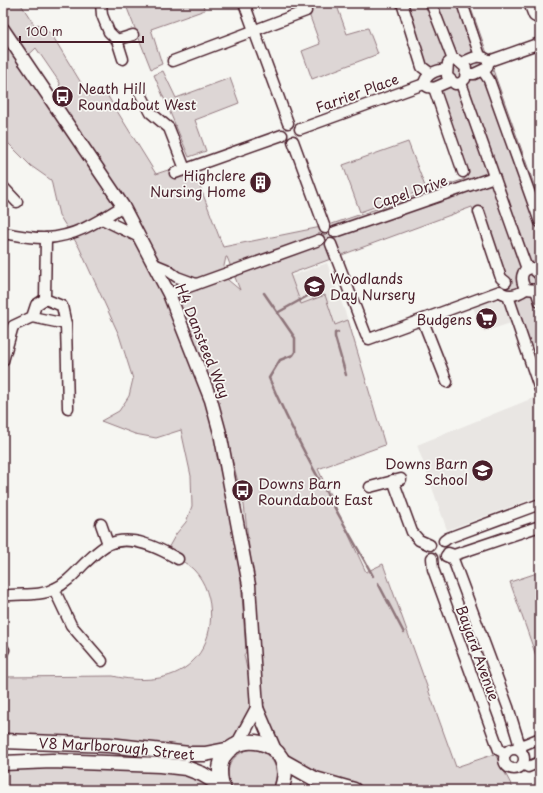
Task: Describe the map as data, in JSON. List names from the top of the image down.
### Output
{
  "streets": {
    "main road": ["V8 Marlborough Street"],
    "street": [
      "Farrier Place",
      "Capel Drive",
      "H4 Dansteed Way",
      "Bayard Avenue"
    ]
  },
  "crossings": [
    ["H4 Dansteed Way", "V8 Marlborough Street"]
  ],
  "places": {
    "bus stop": ["Neath Hill Roundabout West", "Downs Barn Roundabout East"],
    "building": ["Highclere Nursing Home"],
    "school or university": ["Woodlands Day Nursery", "Downs Barn School"],
    "supermarket": ["Budgens"]
  },
  "scale_bar": "100 m"
}
